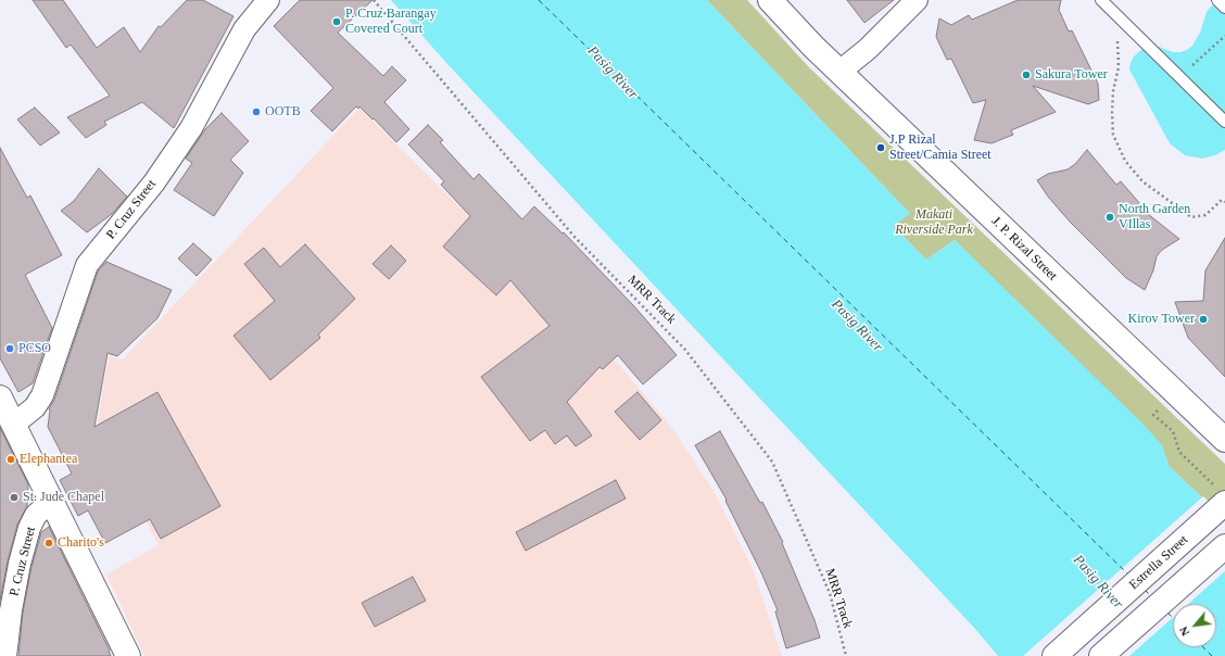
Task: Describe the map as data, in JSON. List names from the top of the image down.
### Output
{
  "streets": {
    "main road": ["J. P. Rizal Street", "Estrella Street"],
    "street": ["P. Cruz Street"],
    "path": ["MRR Track"]
  },
  "water": ["Pasig River"],
  "parks": ["Makati Riverside Park"],
  "places": [
    "P. Cruz Barangay Covered Court",
    "Sakura Tower",
    "OOTB",
    "J.P Rizal Street/Camia Street",
    "North Garden VIllas",
    "Kirov Tower",
    "PCSO",
    "Elephantea",
    "St. Jude Chapel",
    "Charito's"
  ],
  "north": "bottom left"
}
